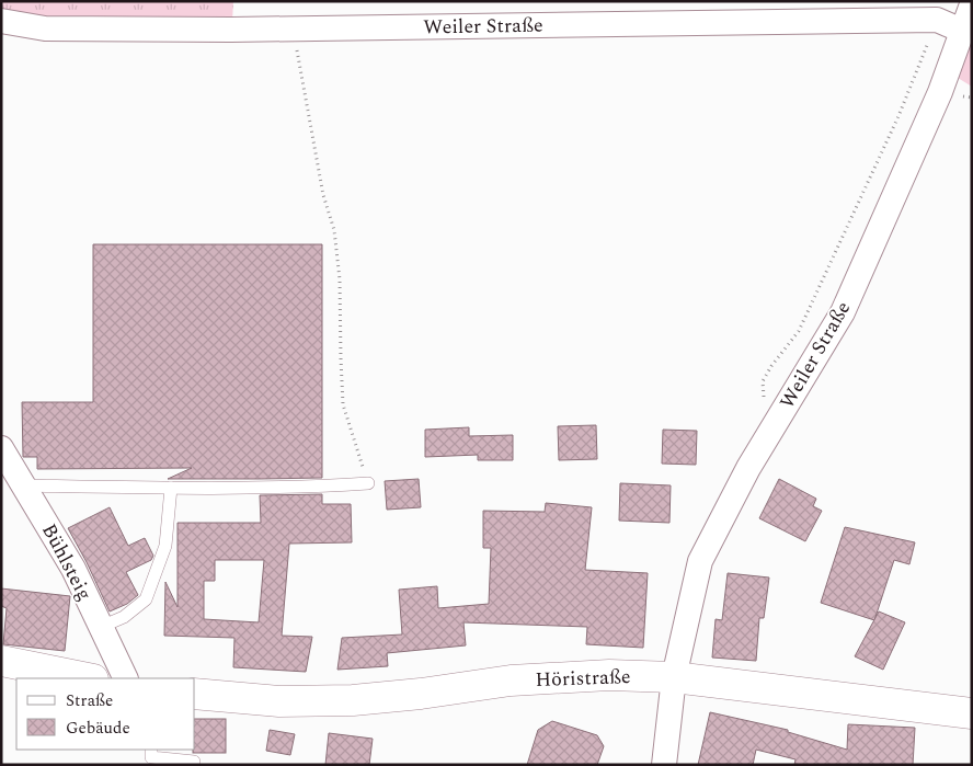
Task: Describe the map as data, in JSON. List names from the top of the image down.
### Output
{
  "streets": {
    "main road": ["Höristraße"],
    "street": ["Weiler Straße", "Bühlsteig"]
  },
  "crossings": [
    ["Weiler Straße", "Höristraße"]
  ],
  "legend": ["Straße", "Gebäude"]
}
